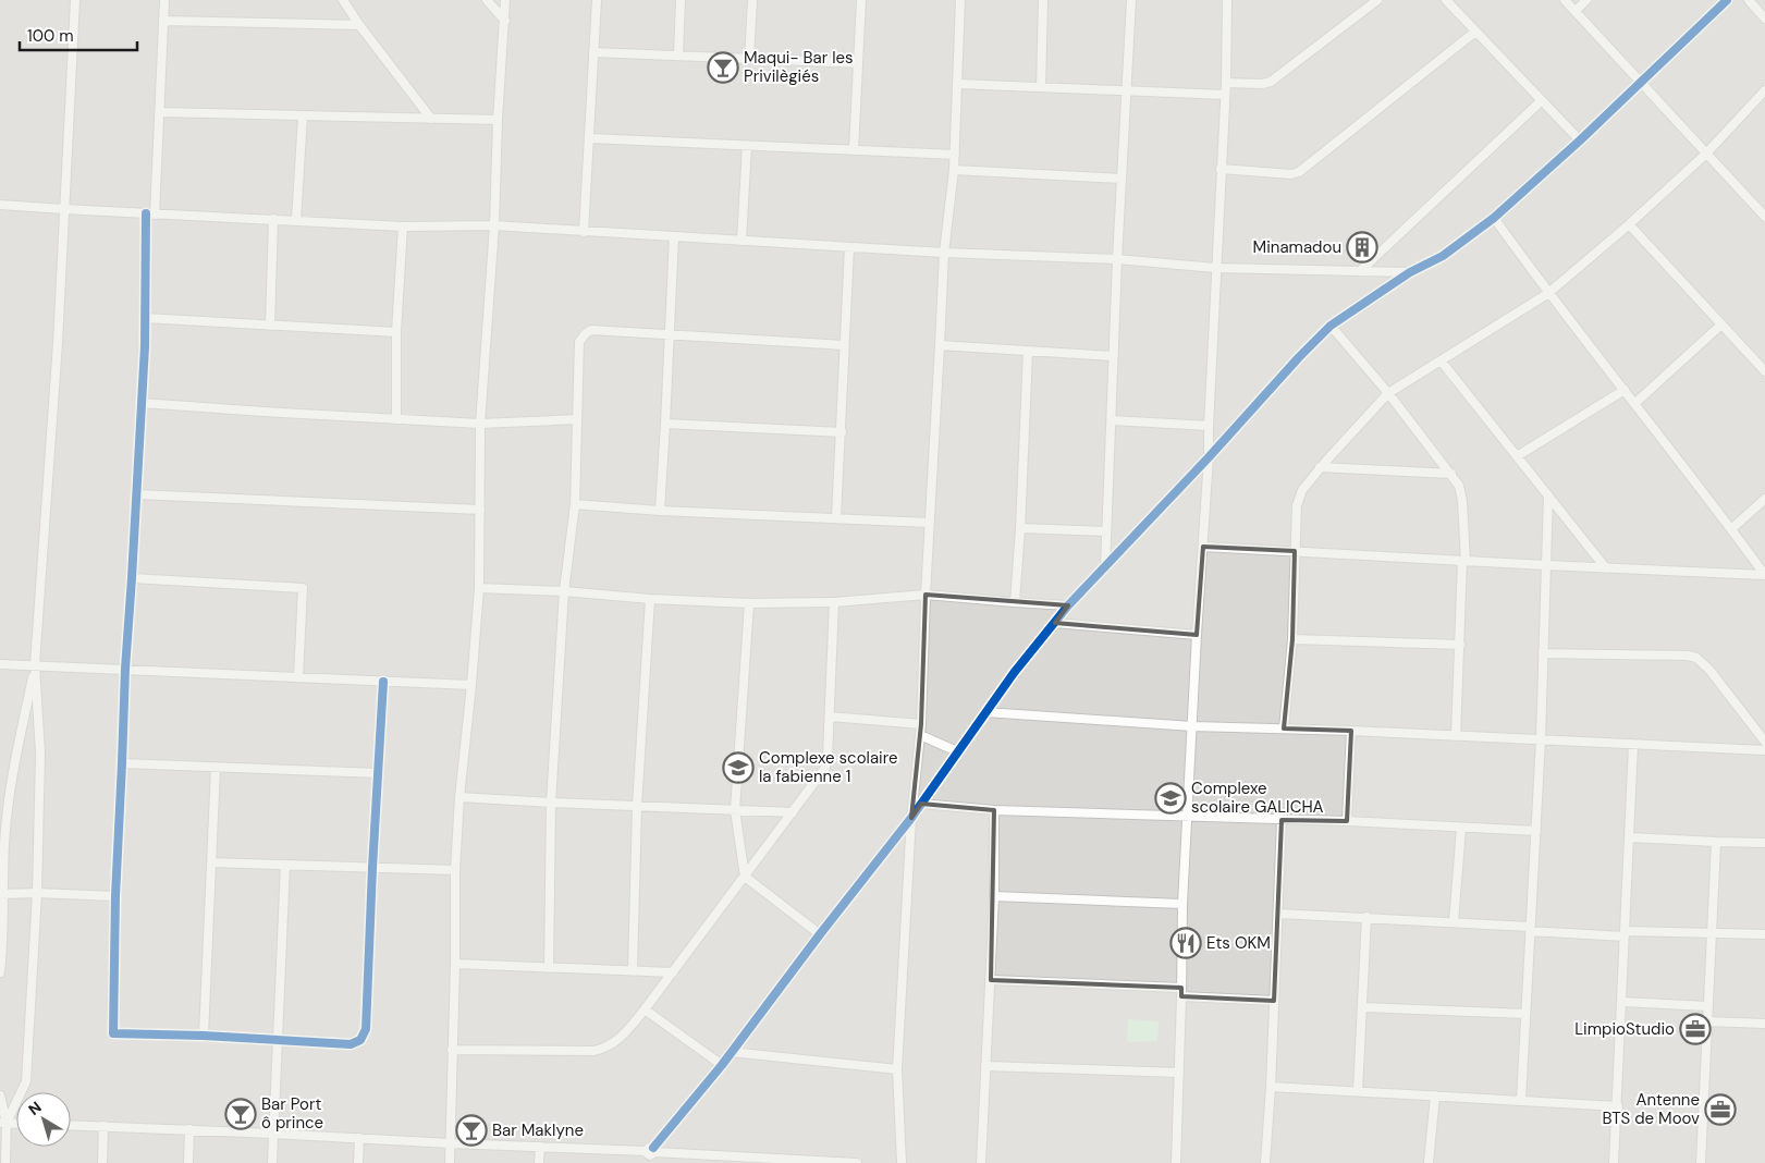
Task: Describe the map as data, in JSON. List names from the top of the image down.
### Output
{
  "places": {
    "bar": ["Maqui- Bar les Privilègiés", "Bar Port ô prince", "Bar Maklyne"],
    "building": ["Minamadou"],
    "school or university": ["Complexe scolaire la fabienne 1", "Complexe scolaire GALICHA"],
    "restaurant": ["Ets OKM"],
    "office": ["LimpioStudio", "Antenne BTS de Moov"]
  },
  "scale_bar": "100 m",
  "north": "top left"
}
